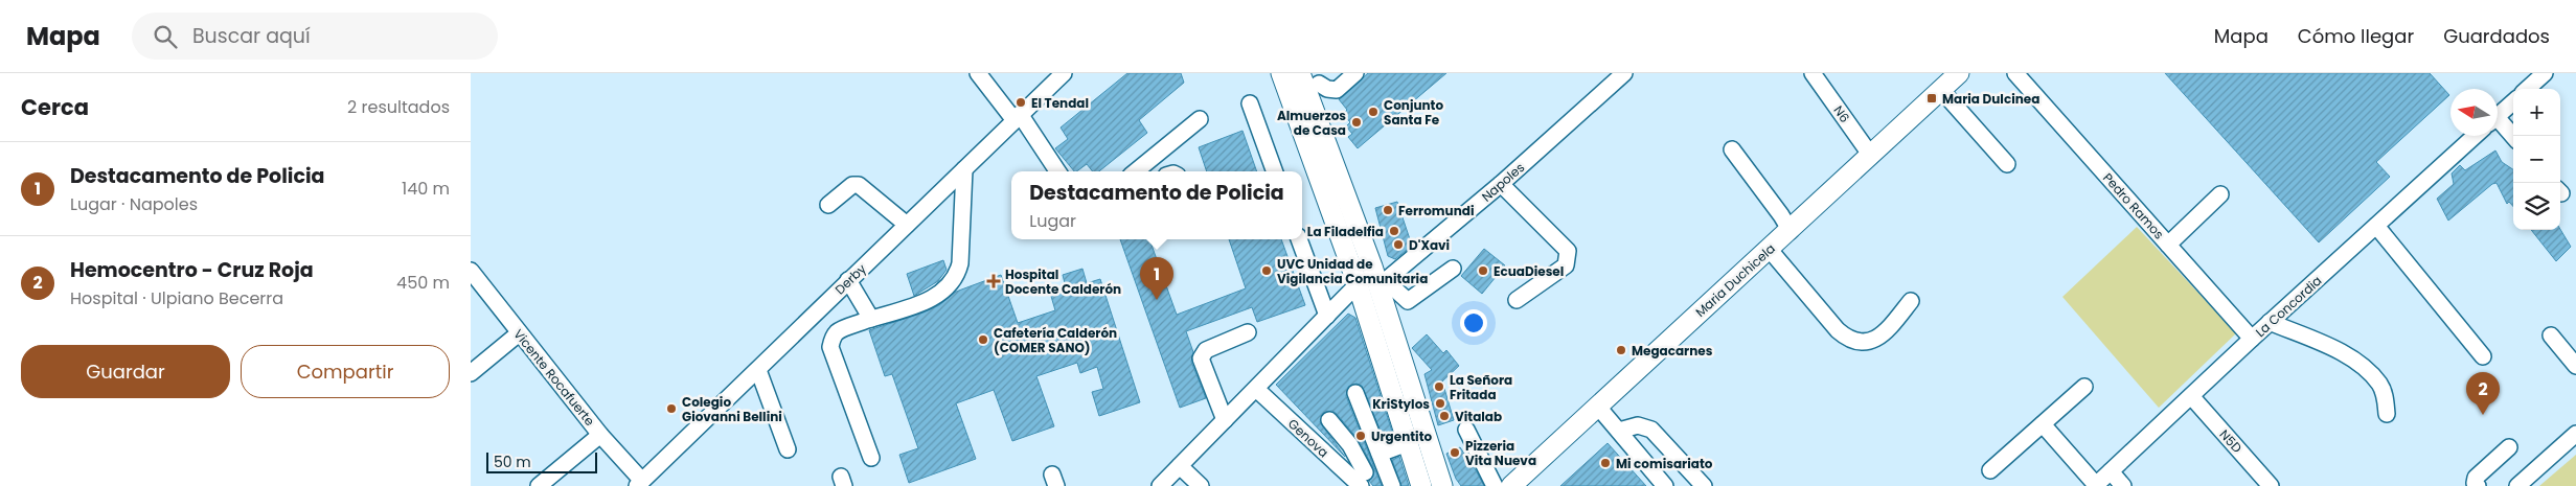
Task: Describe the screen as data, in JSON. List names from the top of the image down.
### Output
{
  "streets": {
    "main road": ["Maria Duchicela"],
    "street": [
      "N6",
      "Napoles",
      "Pedro Ramos",
      "Derby",
      "La Concordia",
      "Vicente Rocafuerte",
      "Genova",
      "N5D"
    ]
  },
  "crossings": [
    ["N6", "Maria Duchicela"],
    ["Pedro Ramos", "La Concordia"],
    ["Derby", "Vicente Rocafuerte"],
    ["La Concordia", "N5D"]
  ],
  "places": {
    "transit": ["Maria Dulcinea"],
    "other": [
      "El Tendal",
      "Conjunto Santa Fe",
      "Almuerzos de Casa",
      "Ferromundi",
      "La Filadelfia",
      "D'Xavi",
      "UVC Unidad de Vigilancia Comunitaria",
      "EcuaDiesel",
      "Cafetería Calderón (COMER SANO)",
      "Megacarnes",
      "La Señora Fritada",
      "KriStylos",
      "Colegio Giovanni Bellini",
      "Vitalab",
      "Urgentito",
      "Pizzeria Vita Nueva",
      "Mi comisariato"
    ],
    "health": ["Hospital Docente Calderón"]
  },
  "scale_bar": "50 m",
  "north": "left",
  "page": {
    "header": "Mapa",
    "search": "Buscar aquí",
    "nav": ["Mapa", "Cómo llegar", "Guardados"],
    "heading": ["Cerca", "2 resultados"],
    "map_buttons": ["+", "−"],
    "list": [
      {
        "mark": "1",
        "name": "Destacamento de Policia",
        "note": "Lugar · Napoles",
        "value": "140 m"
      },
      {
        "mark": "2",
        "name": "Hemocentro - Cruz Roja",
        "note": "Hospital · Ulpiano Becerra",
        "value": "450 m"
      }
    ],
    "popup": ["Destacamento de Policia", "Lugar"],
    "pins": ["1", "2"],
    "buttons": ["Guardar", "Compartir"],
    "scale": "50 m"
  }
}
